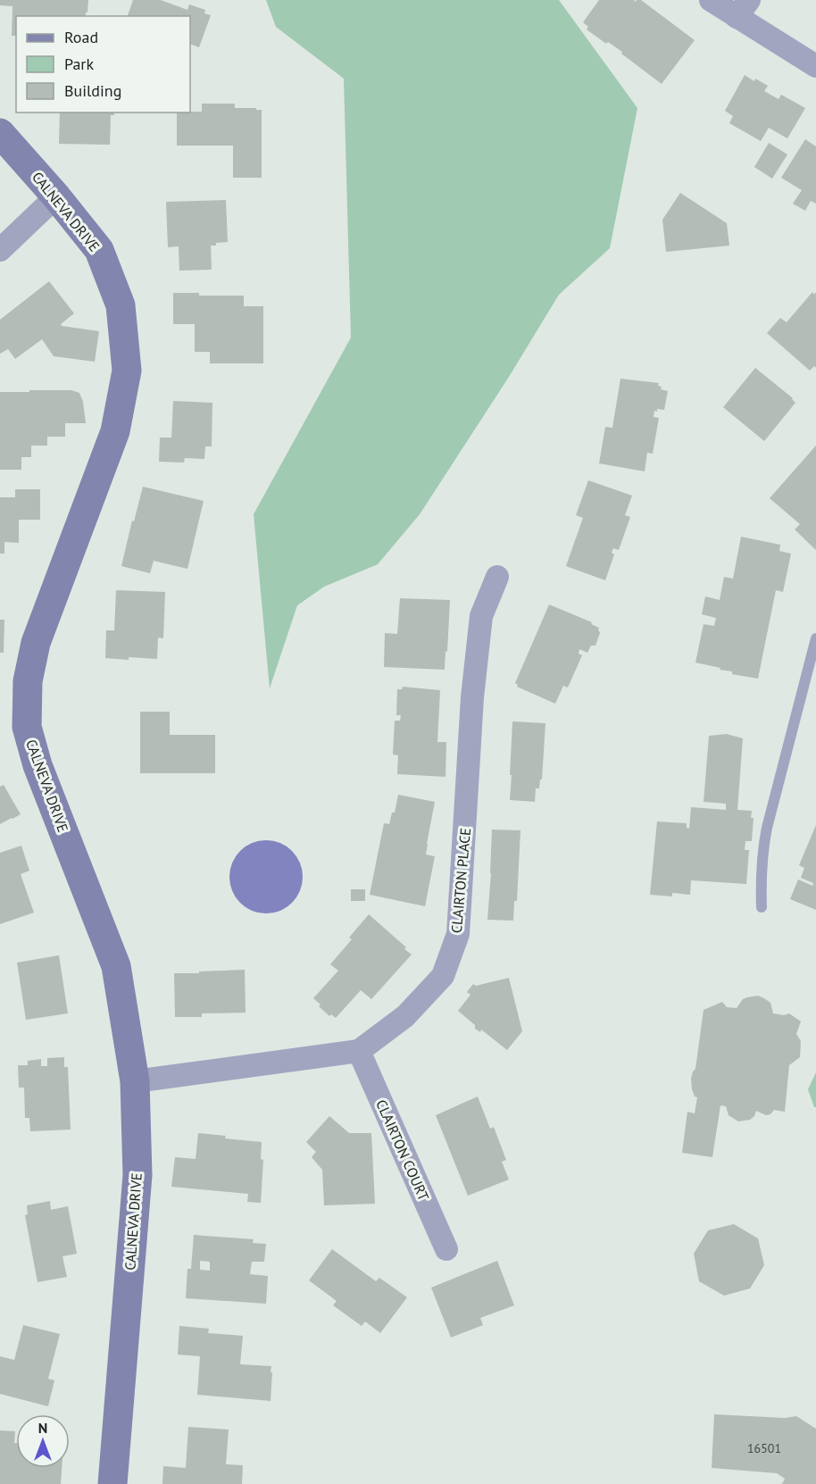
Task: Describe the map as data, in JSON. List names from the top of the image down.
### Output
{
  "streets": {
    "main road": ["CALNEVA DRIVE"],
    "street": ["CLAIRTON PLACE", "CLAIRTON COURT"]
  },
  "crossings": [
    ["CLAIRTON PLACE", "CLAIRTON COURT"]
  ],
  "house_numbers": ["16501"],
  "legend": ["Road", "Park", "Building"],
  "north": "top"
}
